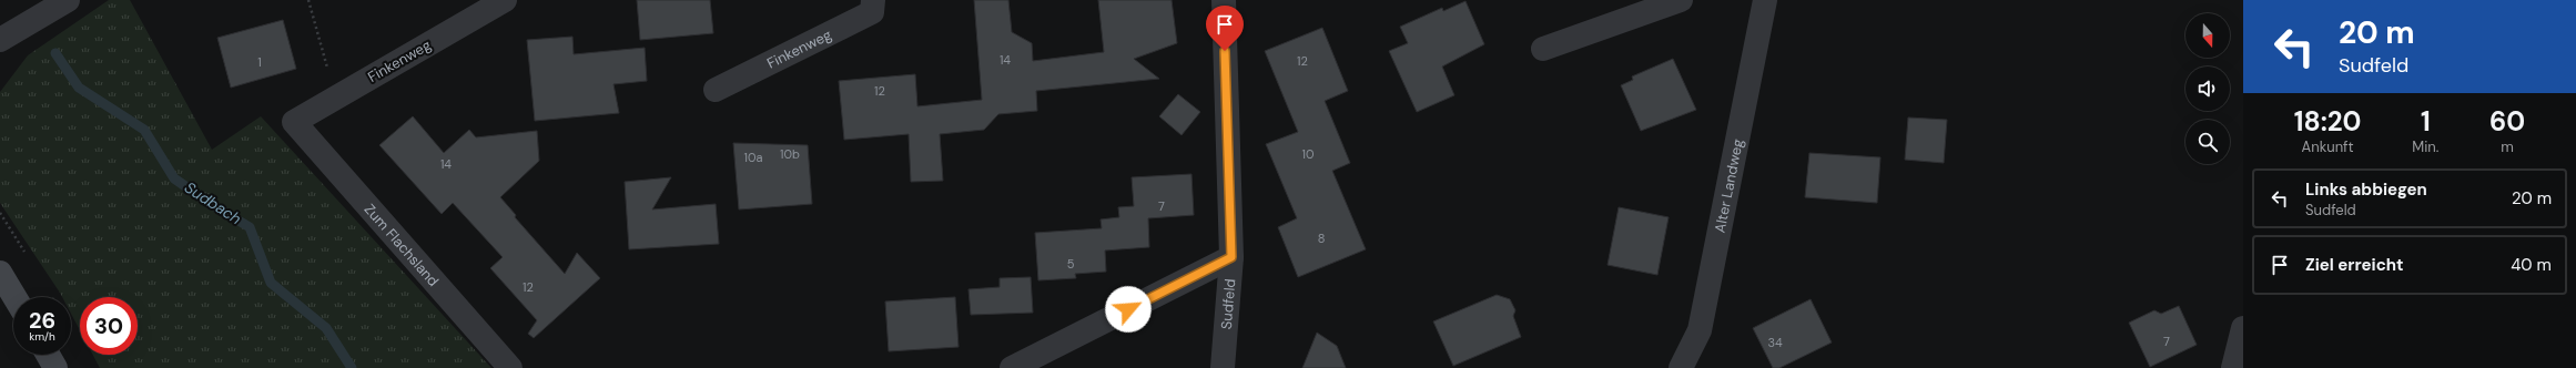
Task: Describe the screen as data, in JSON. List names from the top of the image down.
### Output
{
  "streets": {
    "street": [
      "Finkenweg",
      "Alter Landweg",
      "Zum Flachsland",
      "Sudfeld"
    ]
  },
  "crossings": [
    ["Finkenweg", "Zum Flachsland"]
  ],
  "water": ["Sudbach"],
  "house_numbers": [
    "14",
    "12",
    "1",
    "12",
    "10b",
    "10",
    "10a",
    "14",
    "7",
    "8",
    "5",
    "12",
    "7",
    "34"
  ],
  "north": "bottom",
  "page": {
    "turn": ["20 m", "Sudfeld"],
    "eta": [
      "18:20",
      "Ankunft",
      "1",
      "Min.",
      "60",
      "m"
    ],
    "list": [
      {
        "name": "Links abbiegen",
        "note": "Sudfeld",
        "value": "20 m"
      },
      {
        "name": "Ziel erreicht",
        "value": "40 m"
      }
    ],
    "speed": "26 km/h",
    "limit": "30"
  }
}
